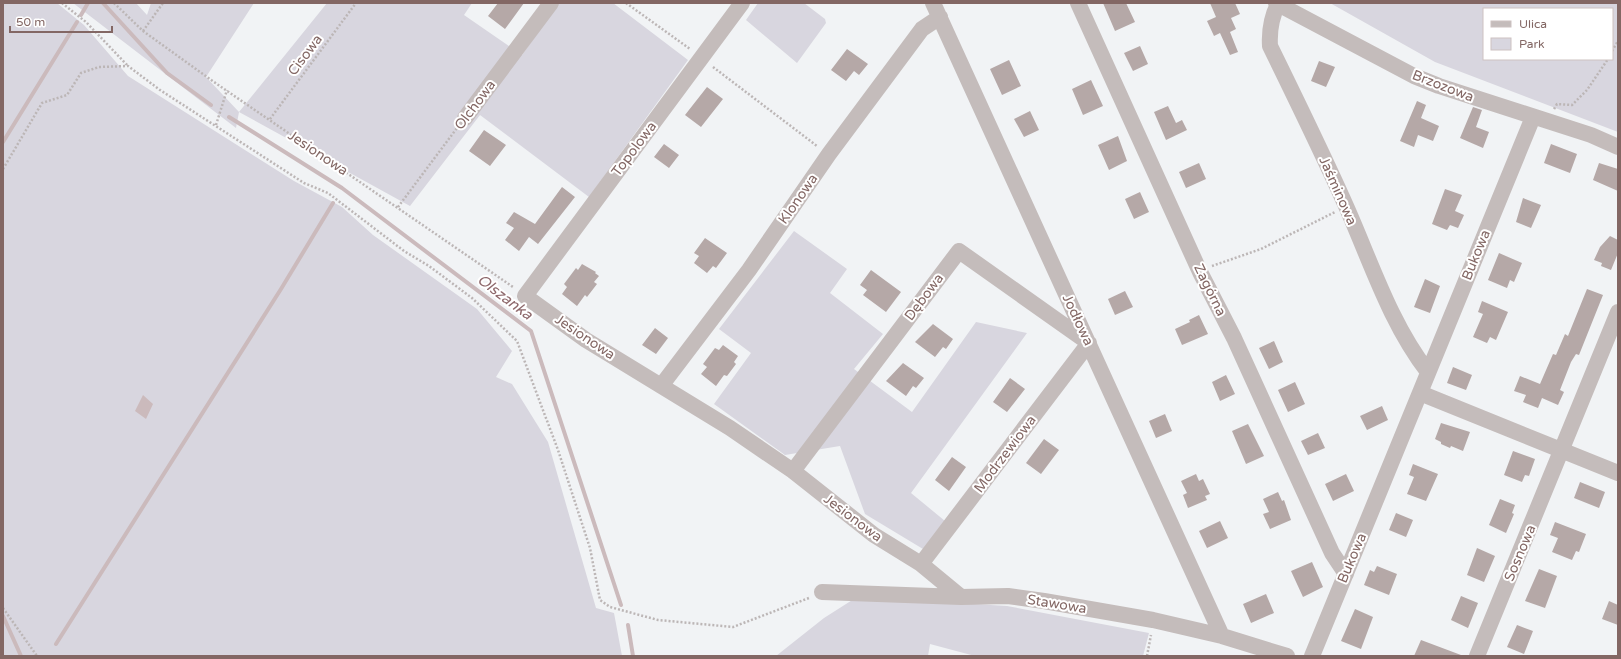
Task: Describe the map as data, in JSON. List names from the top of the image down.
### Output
{
  "streets": {
    "street": [
      "Brzozowa",
      "Olchowa",
      "Topolowa",
      "Jesionowa",
      "Jaśminowa",
      "Klonowa",
      "Bukowa",
      "Zagórna",
      "Dębowa",
      "Jodłowa",
      "Modrzewiowa",
      "Sosnowa",
      "Stawowa"
    ],
    "path": ["Cisowa"]
  },
  "crossings": [
    ["Cisowa", "Jesionowa"],
    ["Brzozowa", "Jaśminowa"],
    ["Brzozowa", "Bukowa"],
    ["Olchowa", "Jesionowa"],
    ["Topolowa", "Jesionowa"],
    ["Jesionowa", "Klonowa"],
    ["Jesionowa", "Dębowa"],
    ["Jesionowa", "Modrzewiowa"],
    ["Jesionowa", "Stawowa"],
    ["Jaśminowa", "Bukowa"],
    ["Klonowa", "Jodłowa"],
    ["Bukowa", "Zagórna"],
    ["Dębowa", "Jodłowa"],
    ["Dębowa", "Modrzewiowa"],
    ["Jodłowa", "Modrzewiowa"],
    ["Jodłowa", "Stawowa"]
  ],
  "water": ["Olszanka"],
  "legend": ["Ulica", "Park"],
  "scale_bar": "50 m"
}
